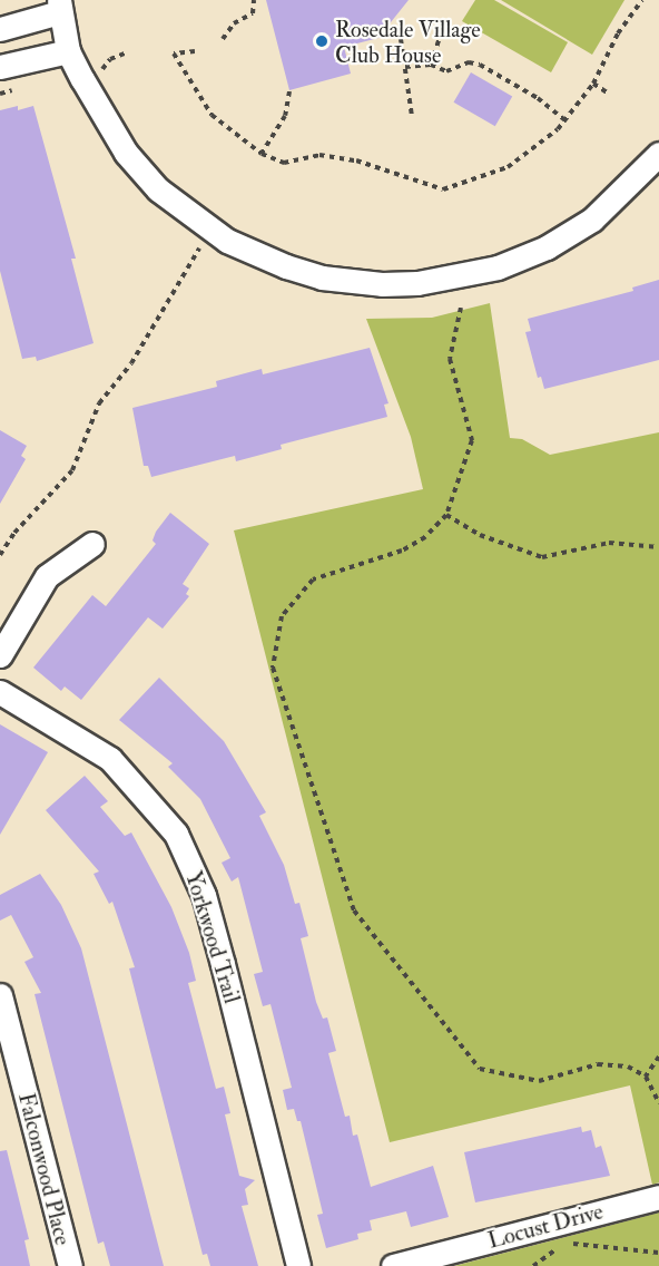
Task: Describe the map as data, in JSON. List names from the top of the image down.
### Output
{
  "streets": {
    "street": ["Yorkwood Trail", "Falconwood Place", "Locust Drive"]
  },
  "places": ["Rosedale Village Club House"]
}
